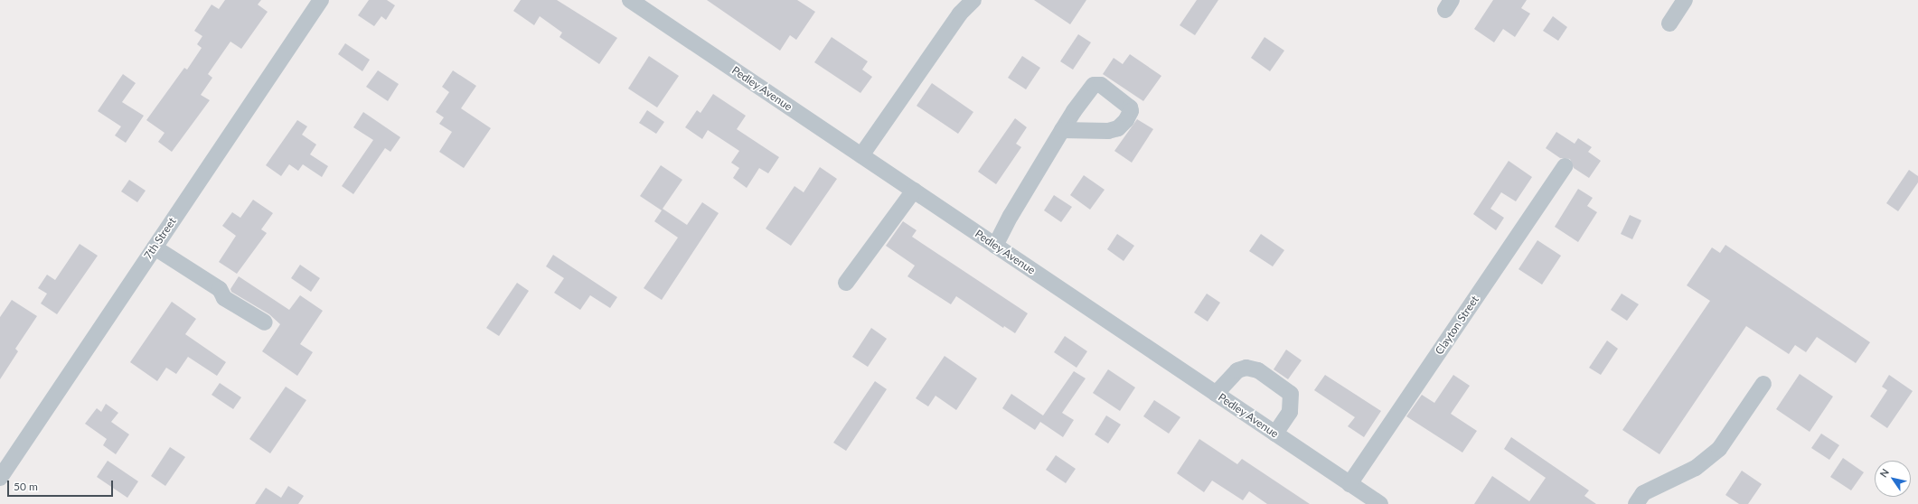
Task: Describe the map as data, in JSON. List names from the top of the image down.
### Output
{
  "streets": {
    "street": ["Pedley Avenue", "7th Street", "Clayton Street"]
  },
  "crossings": [
    ["Pedley Avenue", "Clayton Street"]
  ],
  "scale_bar": "50 m",
  "north": "top left"
}
